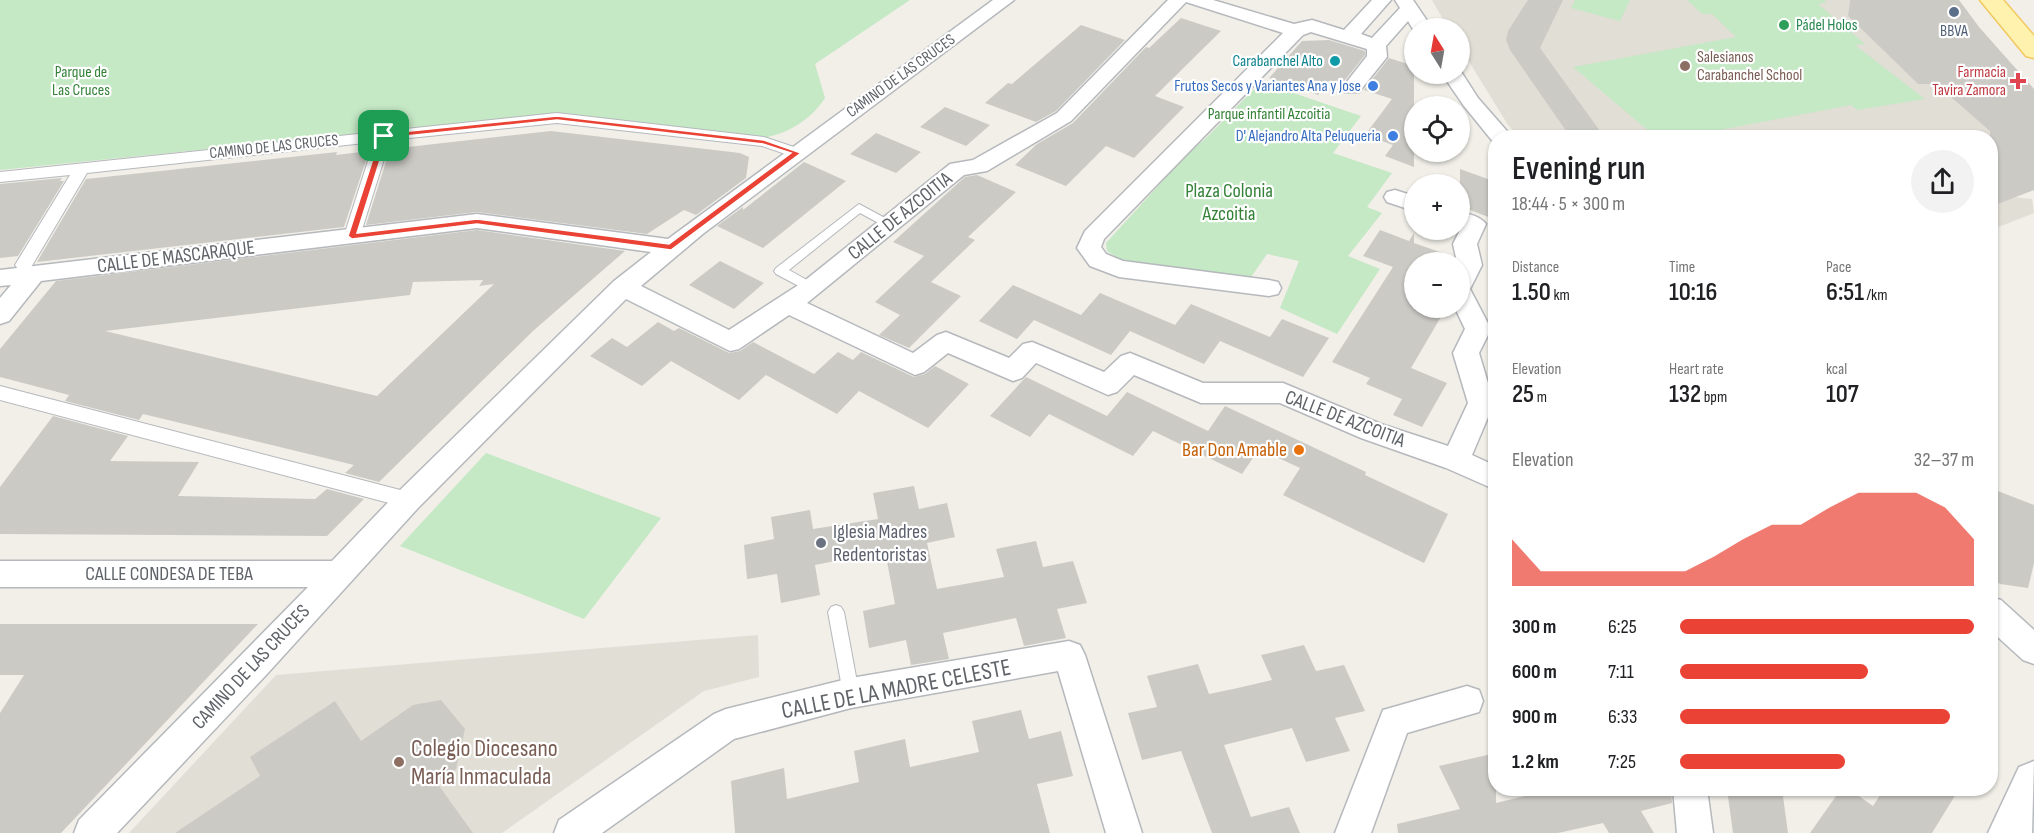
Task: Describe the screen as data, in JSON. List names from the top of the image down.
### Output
{
  "streets": {
    "street": [
      "CAMINO DE LAS CRUCES",
      "CALLE DE AZCOITIA",
      "CALLE DE MASCARAQUE",
      "CALLE CONDESA DE TEBA",
      "CALLE DE LA MADRE CELESTE"
    ]
  },
  "crossings": [
    ["CAMINO DE LAS CRUCES", "CALLE DE AZCOITIA"],
    ["CAMINO DE LAS CRUCES", "CALLE DE MASCARAQUE"],
    ["CAMINO DE LAS CRUCES", "CALLE CONDESA DE TEBA"]
  ],
  "parks": ["Parque de Las Cruces", "Parque infantil Azcoitia", "Plaza Colonia Azcoitia"],
  "places": {
    "other": [
      "BBVA",
      "Pádel Holos",
      "Carabanchel Alto",
      "Salesianos Carabanchel School",
      "Frutos Secos y Variantes Ana y Jose",
      "D' Alejandro Alta Peluqueria",
      "Bar Don Amable",
      "Iglesia Madres Redentoristas",
      "Colegio Diocesano María Inmaculada"
    ],
    "health": ["Farmacia Tavira Zamora"]
  },
  "north": "top",
  "page": {
    "map_buttons": ["+", "−"],
    "heading": ["Evening run", "18:44 · 5 × 300 m"],
    "stats": [
      ["Distance", "1.50 km"],
      ["Time", "10:16"],
      ["Pace", "6:51 /km"],
      ["Elevation", "25 m"],
      ["Heart rate", "132 bpm"],
      ["kcal", "107"]
    ],
    "chart": ["Elevation", "32–37 m"],
    "list": [
      {
        "name": "300 m",
        "note": "6:25"
      },
      {
        "name": "600 m",
        "note": "7:11"
      },
      {
        "name": "900 m",
        "note": "6:33"
      },
      {
        "name": "1.2 km",
        "note": "7:25"
      }
    ]
  }
}
